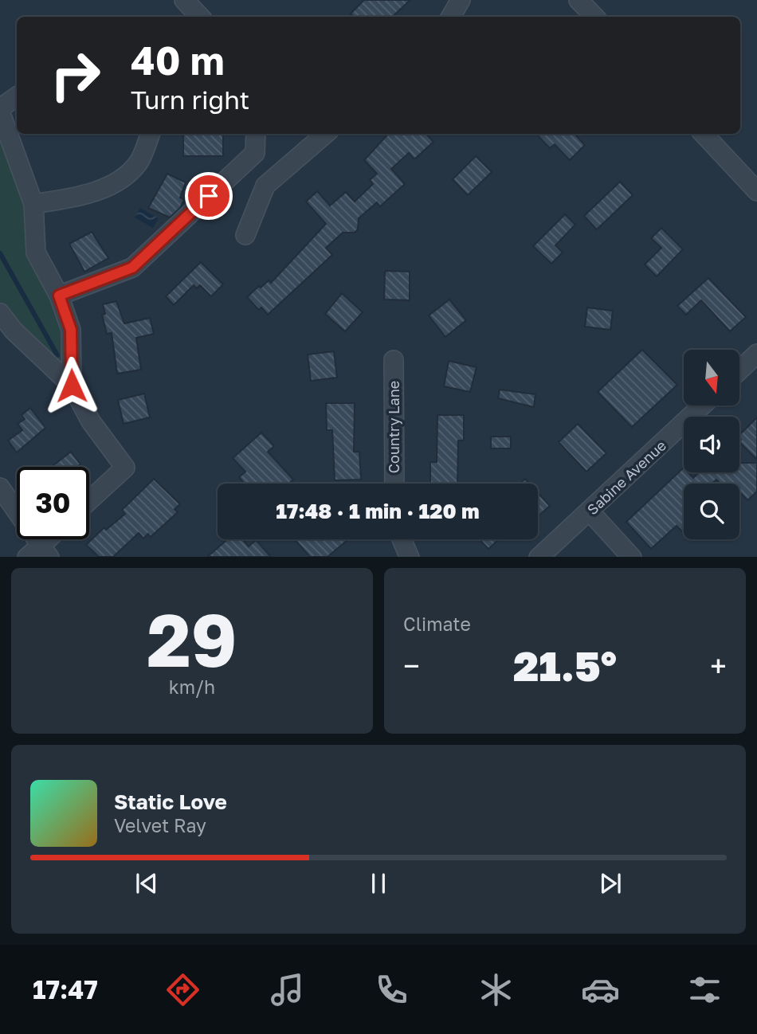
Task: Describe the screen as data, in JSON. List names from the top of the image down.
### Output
{
  "streets": {
    "street": ["Country Lane", "Sabine Avenue"]
  },
  "north": "bottom",
  "page": {
    "turn": ["40 m", "Turn right"],
    "limit": "30",
    "trip": "17:48 · 1 min · 120 m",
    "tile": [
      ["29", "km/h"],
      "Climate"
    ],
    "heat": ["−", "21.5°", "+"],
    "song": ["Static Love", "Velvet Ray"],
    "tabs": "17:47"
  }
}
